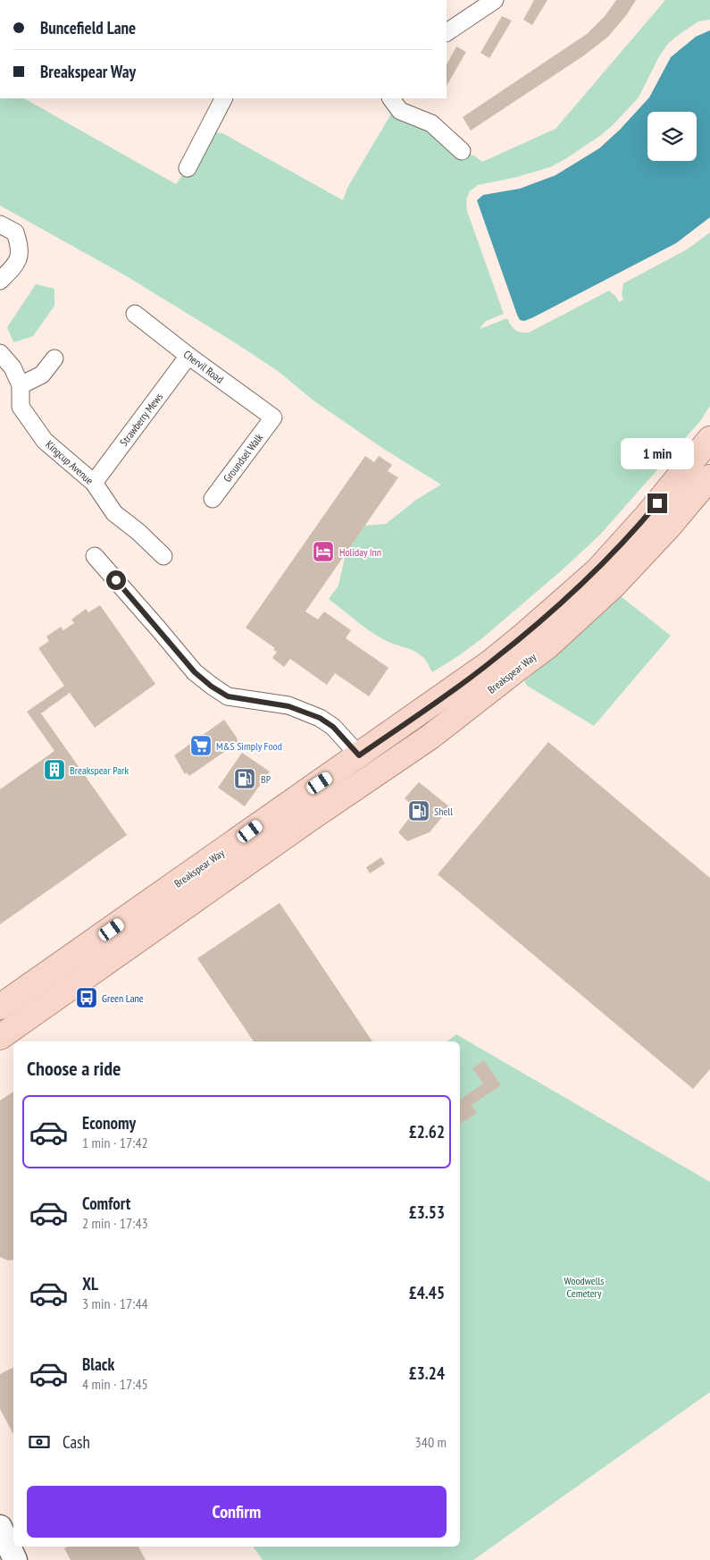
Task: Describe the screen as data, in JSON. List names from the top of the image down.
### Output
{
  "streets": {
    "main road": ["Breakspear Way"],
    "street": [
      "Chervil Road",
      "Strawberry Mews",
      "Groundsel Walk",
      "Kingcup Avenue"
    ]
  },
  "crossings": [
    ["Chervil Road", "Strawberry Mews"],
    ["Chervil Road", "Groundsel Walk"],
    ["Strawberry Mews", "Kingcup Avenue"]
  ],
  "parks": ["Woodwells Cemetery"],
  "places": {
    "hotel": ["Holiday Inn"],
    "supermarket": ["M&S Simply Food"],
    "building": ["Breakspear Park"],
    "fuel station": ["BP", "Shell"],
    "bus stop": ["Green Lane"]
  },
  "page": {
    "banner": ["Buncefield Lane", "Breakspear Way"],
    "bubble": "1 min",
    "heading": "Choose a ride",
    "list": [
      {
        "name": "Economy",
        "note": "1 min · 17:42",
        "value": "£2.62"
      },
      {
        "name": "Comfort",
        "note": "2 min · 17:43",
        "value": "£3.53"
      },
      {
        "name": "XL",
        "note": "3 min · 17:44",
        "value": "£4.45"
      },
      {
        "name": "Black",
        "note": "4 min · 17:45",
        "value": "£3.24"
      }
    ],
    "pay": ["Cash", "340 m"],
    "buttons": "Confirm"
  }
}
